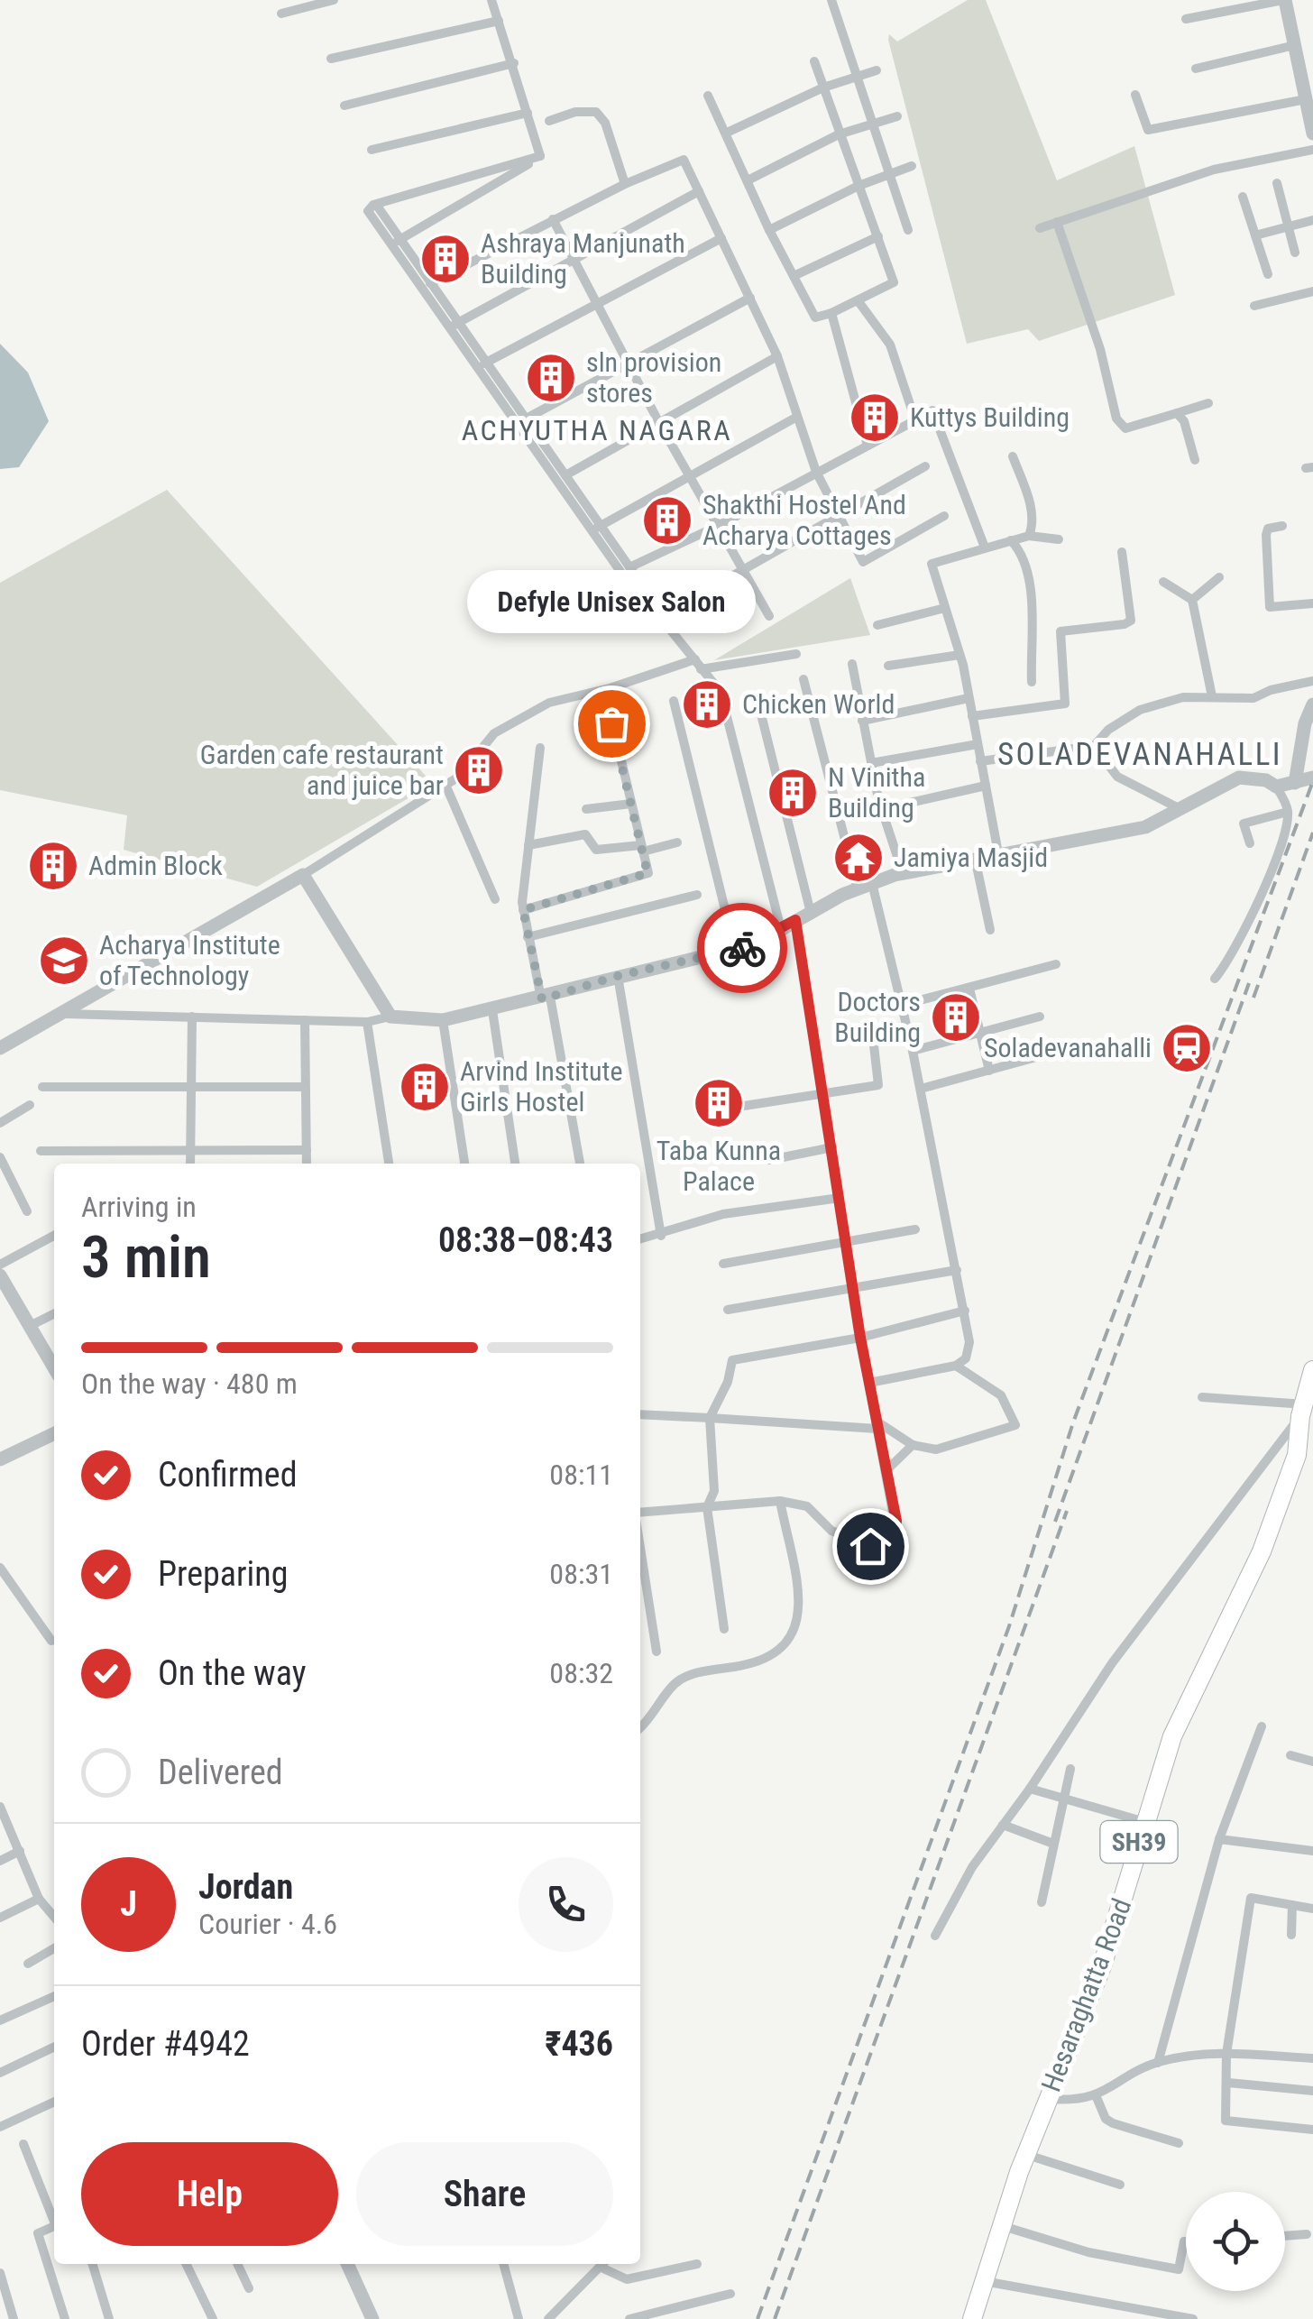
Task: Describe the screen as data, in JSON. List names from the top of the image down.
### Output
{
  "streets": {
    "main road": ["SH39", "Hesaraghatta Road"]
  },
  "districts": ["ACHYUTHA NAGARA", "SOLADEVANAHALLI"],
  "places": {
    "building": [
      "Ashraya Manjunath Building",
      "sln provision stores",
      "Kuttys Building",
      "Shakthi Hostel And Acharya Cottages",
      "Chicken World",
      "Garden cafe restaurant and juice bar",
      "N Vinitha Building",
      "Admin Block",
      "Doctors Building",
      "Arvind Institute Girls Hostel",
      "Taba Kunna Palace"
    ],
    "other": ["Defyle Unisex Salon"],
    "temple": ["Jamiya Masjid"],
    "school or university": ["Acharya Institute of Technology"],
    "station": ["Soladevanahalli"]
  },
  "page": {
    "bubble": "Defyle Unisex Salon",
    "heading": ["3 min", "Arriving in", "08:38–08:43"],
    "panel": [
      "Jordan",
      "Courier · 4.6",
      "Order #4942",
      "₹436"
    ],
    "bar": "On the way · 480 m",
    "list": [
      ["Confirmed", "08:11"],
      ["Preparing", "08:31"],
      ["On the way", "08:32"],
      "Delivered"
    ],
    "round": "J",
    "buttons": ["Help", "Share"]
  }
}
